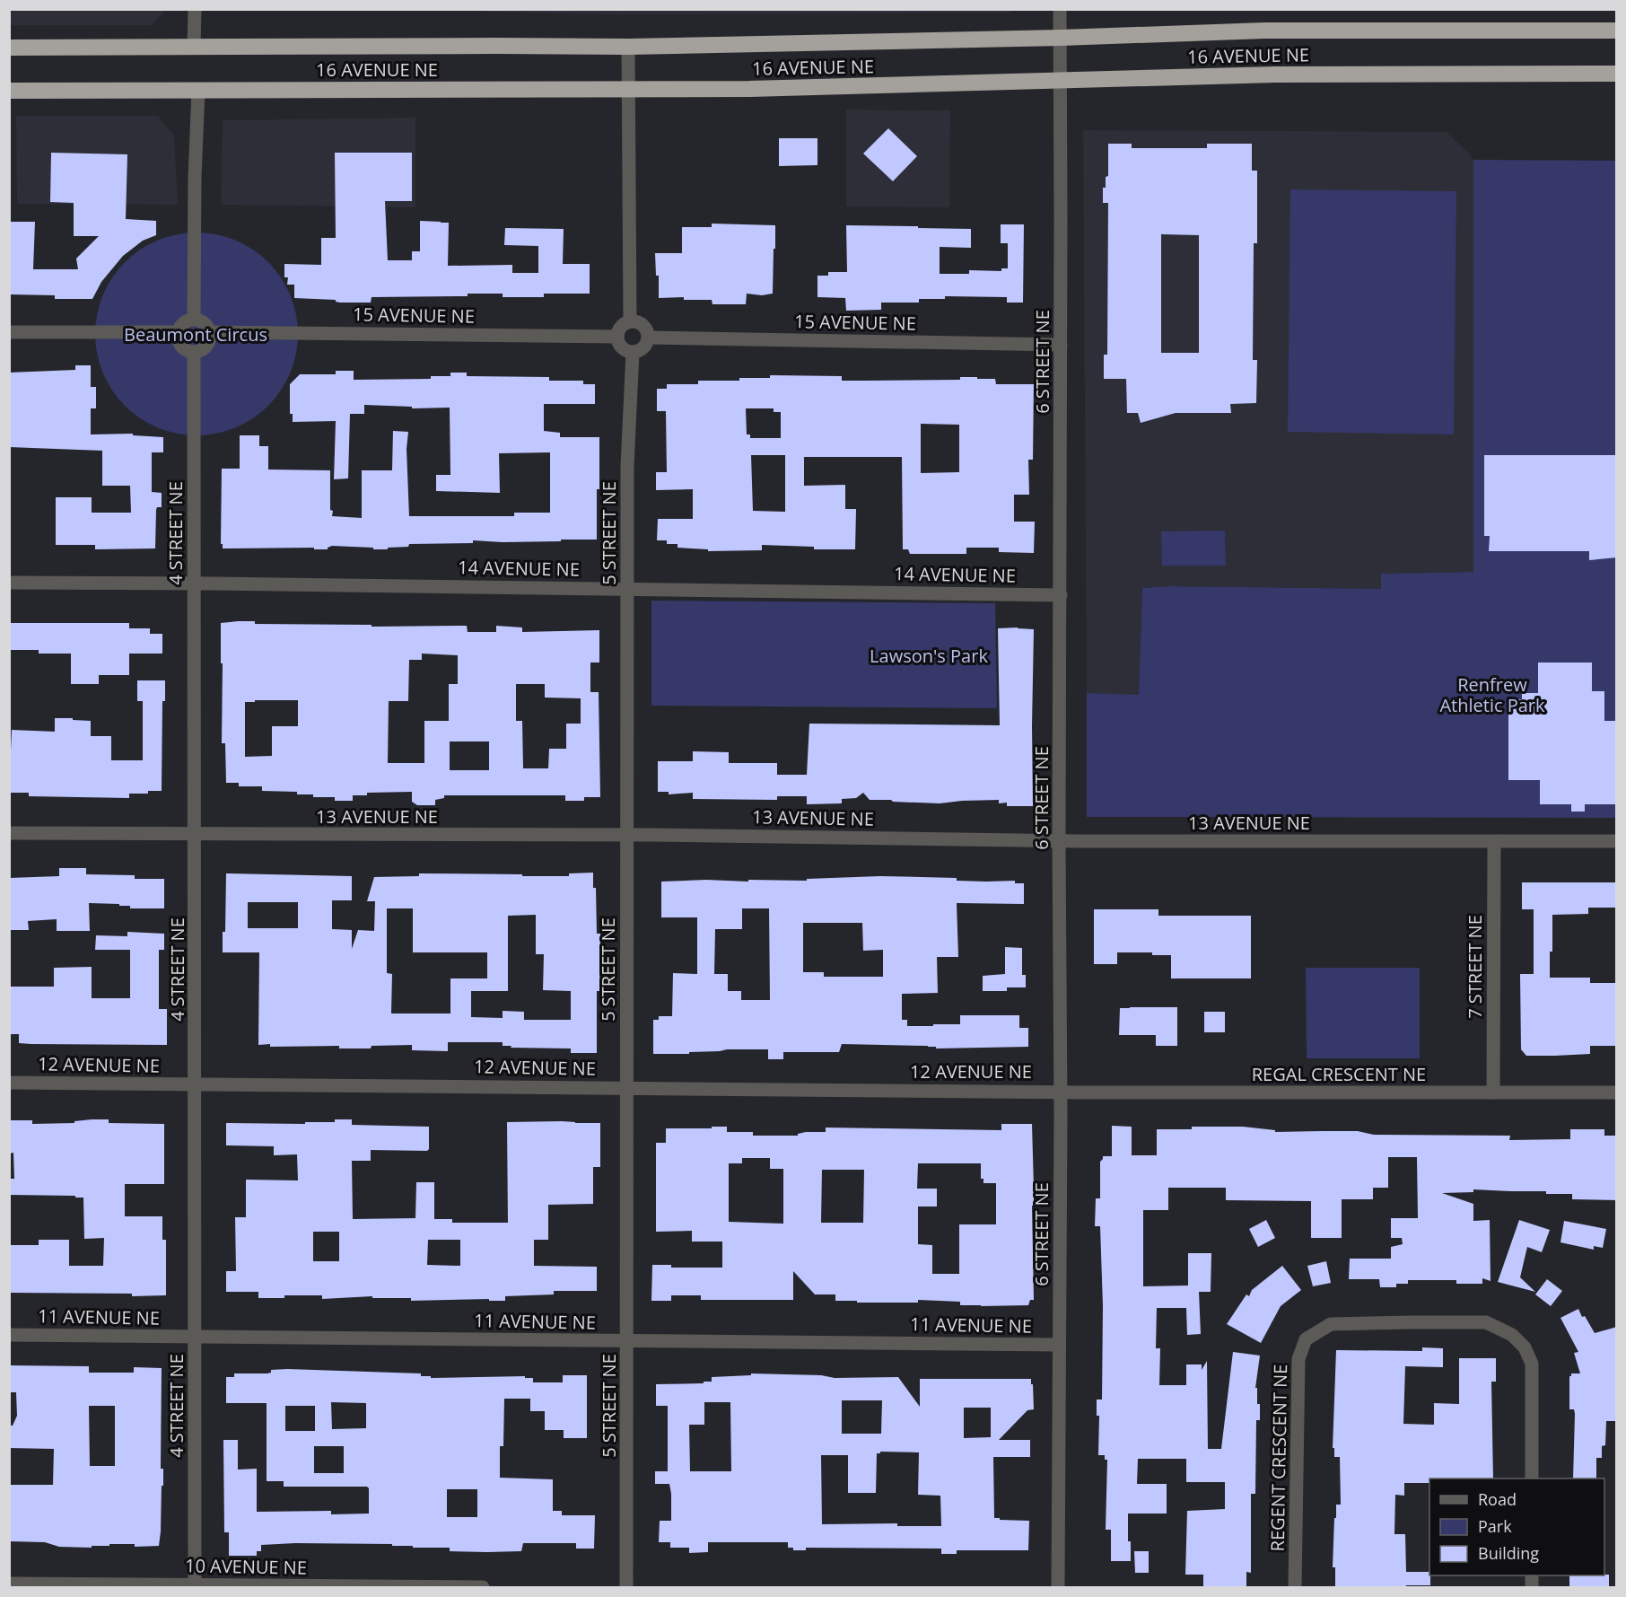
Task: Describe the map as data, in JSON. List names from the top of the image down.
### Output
{
  "streets": {
    "highway": ["16 AVENUE NE"],
    "street": [
      "15 AVENUE NE",
      "6 STREET NE",
      "4 STREET NE",
      "5 STREET NE",
      "14 AVENUE NE",
      "13 AVENUE NE",
      "7 STREET NE",
      "12 AVENUE NE",
      "REGAL CRESCENT NE",
      "11 AVENUE NE",
      "REGENT CRESCENT NE",
      "10 AVENUE NE"
    ]
  },
  "crossings": [
    ["16 AVENUE NE", "6 STREET NE"],
    ["15 AVENUE NE", "6 STREET NE"],
    ["15 AVENUE NE", "4 STREET NE"],
    ["15 AVENUE NE", "5 STREET NE"],
    ["6 STREET NE", "14 AVENUE NE"],
    ["6 STREET NE", "13 AVENUE NE"],
    ["6 STREET NE", "12 AVENUE NE"],
    ["6 STREET NE", "REGAL CRESCENT NE"],
    ["6 STREET NE", "11 AVENUE NE"],
    ["4 STREET NE", "14 AVENUE NE"],
    ["4 STREET NE", "13 AVENUE NE"],
    ["4 STREET NE", "12 AVENUE NE"],
    ["4 STREET NE", "11 AVENUE NE"],
    ["4 STREET NE", "10 AVENUE NE"],
    ["5 STREET NE", "14 AVENUE NE"],
    ["5 STREET NE", "13 AVENUE NE"],
    ["5 STREET NE", "12 AVENUE NE"],
    ["5 STREET NE", "11 AVENUE NE"],
    ["13 AVENUE NE", "7 STREET NE"],
    ["7 STREET NE", "REGAL CRESCENT NE"],
    ["12 AVENUE NE", "REGAL CRESCENT NE"]
  ],
  "parks": ["Beaumont Circus", "Lawson's Park", "Renfrew Athletic Park"],
  "legend": ["Road", "Park", "Building"]
}
